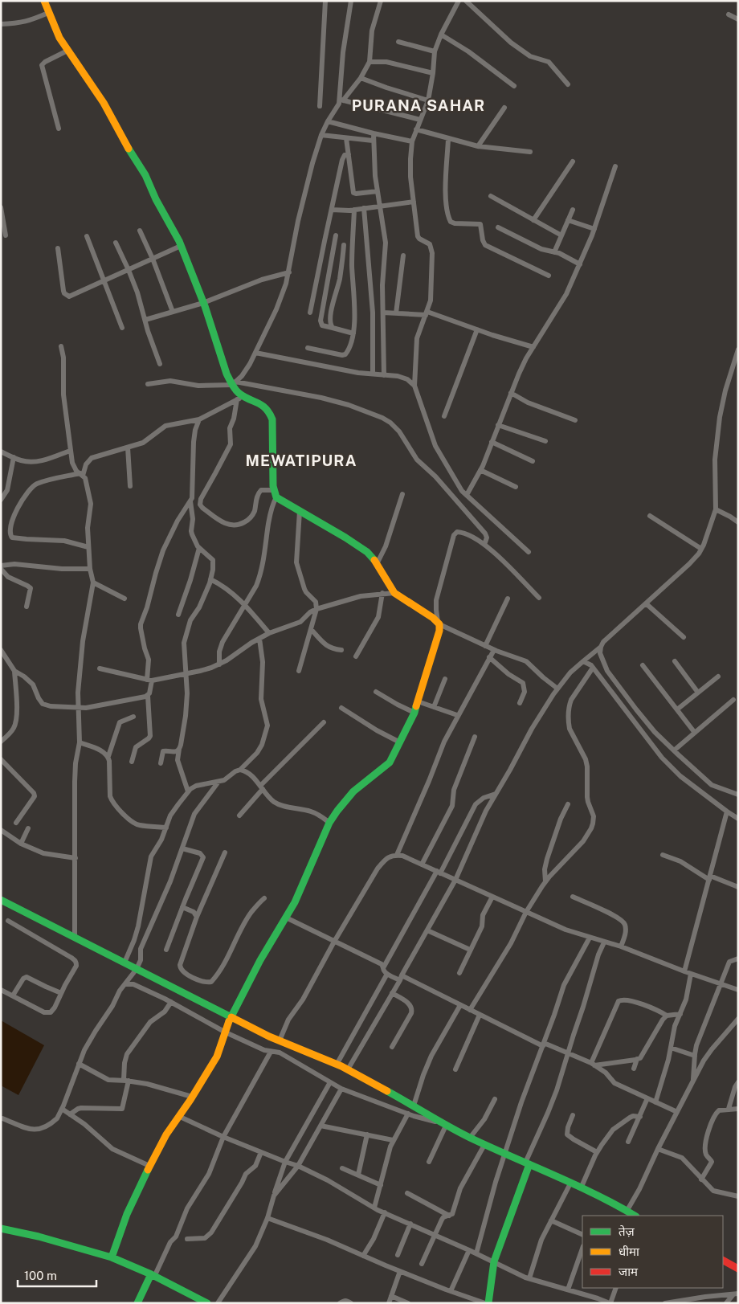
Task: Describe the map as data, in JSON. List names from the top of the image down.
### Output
{
  "districts": ["PURANA SAHAR", "MEWATIPURA"],
  "legend": ["तेज़", "धीमा", "जाम"],
  "scale_bar": "100 m"
}
